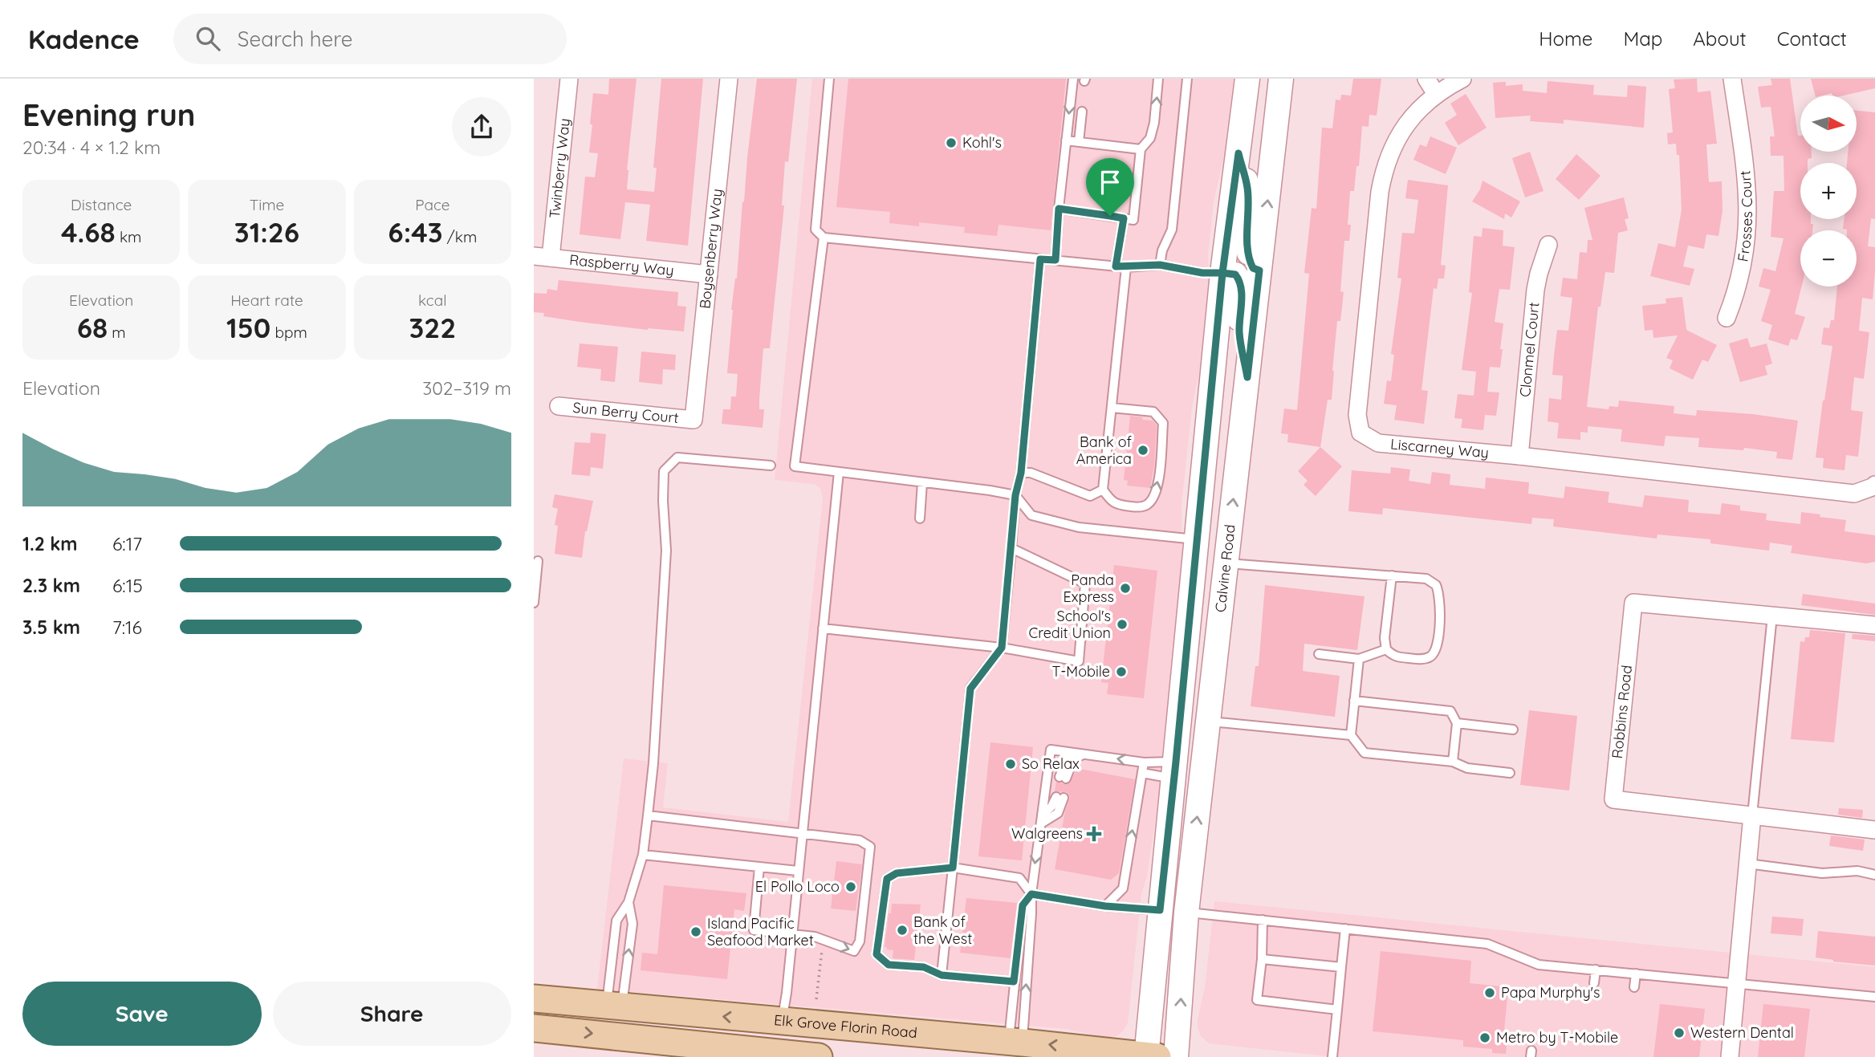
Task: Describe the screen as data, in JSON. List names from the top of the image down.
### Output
{
  "streets": {
    "main road": ["Calvine Road", "Elk Grove Florin Road"],
    "street": [
      "Twinberry Way",
      "Frosses Court",
      "Boysenberry Way",
      "Raspberry Way",
      "Clonmel Court",
      "Sun Berry Court",
      "Liscarney Way",
      "Robbins Road"
    ]
  },
  "crossings": [
    ["Twinberry Way", "Raspberry Way"],
    ["Boysenberry Way", "Raspberry Way"],
    ["Boysenberry Way", "Sun Berry Court"],
    ["Clonmel Court", "Liscarney Way"],
    ["Calvine Road", "Elk Grove Florin Road"]
  ],
  "places": {
    "other": [
      "Kohl's",
      "Bank of America",
      "Panda Express",
      "School's Credit Union",
      "T-Mobile",
      "So Relax",
      "El Pollo Loco",
      "Bank of the West",
      "Island Pacific Seafood Market",
      "Papa Murphy's",
      "Western Dental",
      "Metro by T-Mobile"
    ],
    "health": ["Walgreens"]
  },
  "north": "right",
  "page": {
    "header": "Kadence",
    "search": "Search here",
    "nav": [
      "Home",
      "Map",
      "About",
      "Contact"
    ],
    "heading": ["Evening run", "20:34 · 4 × 1.2 km"],
    "map_buttons": ["+", "−"],
    "stats": [
      ["Distance", "4.68 km"],
      ["Time", "31:26"],
      ["Pace", "6:43 /km"],
      ["Elevation", "68 m"],
      ["Heart rate", "150 bpm"],
      ["kcal", "322"]
    ],
    "chart": ["Elevation", "302–319 m"],
    "list": [
      {
        "name": "1.2 km",
        "note": "6:17"
      },
      {
        "name": "2.3 km",
        "note": "6:15"
      },
      {
        "name": "3.5 km",
        "note": "7:16"
      }
    ],
    "buttons": ["Save", "Share"]
  }
}
